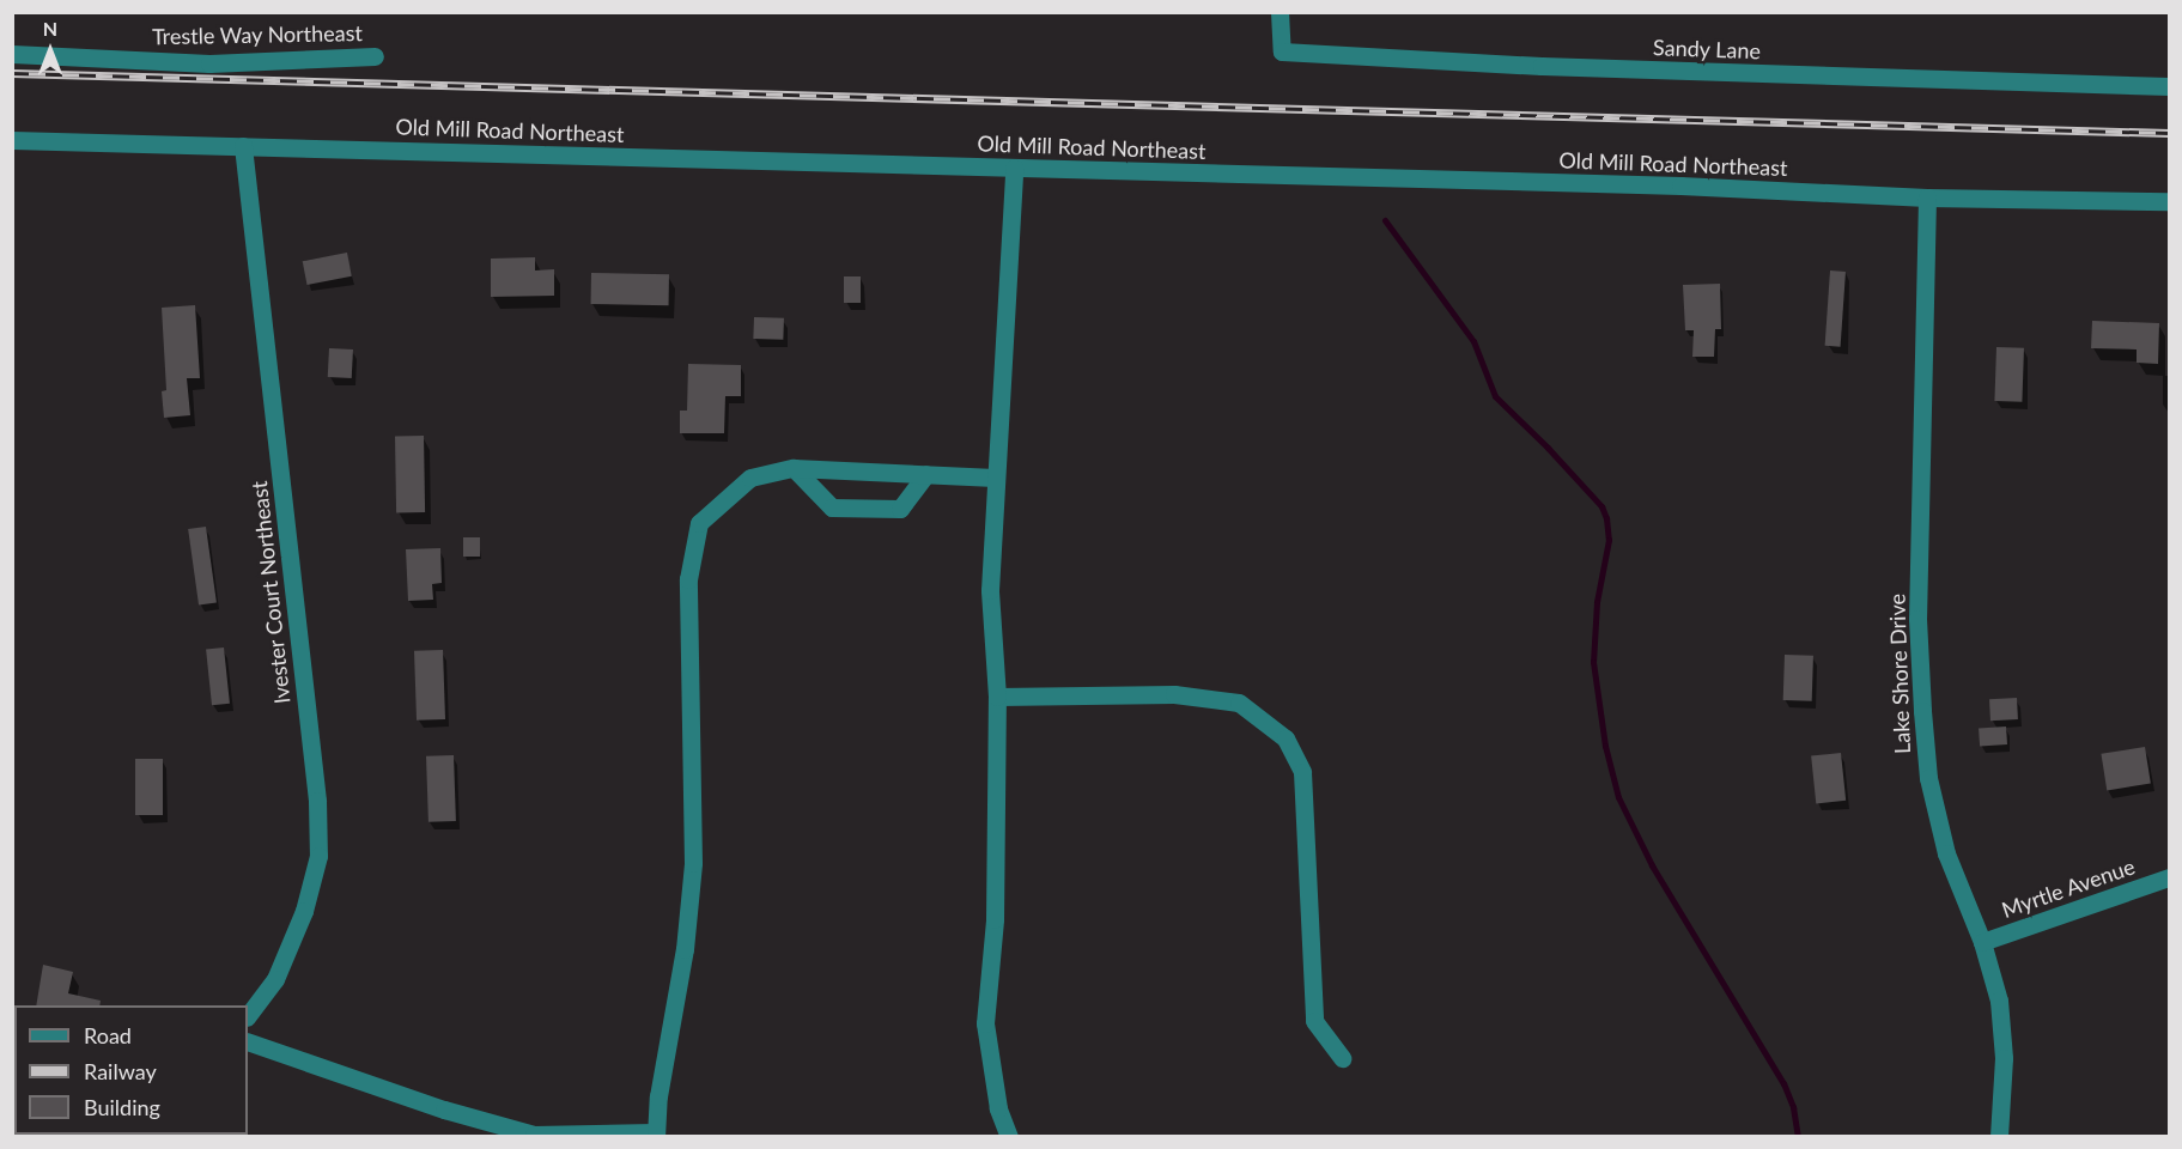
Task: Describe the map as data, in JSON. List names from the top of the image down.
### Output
{
  "streets": {
    "street": [
      "Trestle Way Northeast",
      "Sandy Lane",
      "Old Mill Road Northeast",
      "Ivester Court Northeast",
      "Lake Shore Drive",
      "Myrtle Avenue"
    ]
  },
  "crossings": [
    ["Old Mill Road Northeast", "Ivester Court Northeast"],
    ["Old Mill Road Northeast", "Lake Shore Drive"],
    ["Lake Shore Drive", "Myrtle Avenue"]
  ],
  "legend": ["Road", "Railway", "Building"],
  "north": "top"
}
